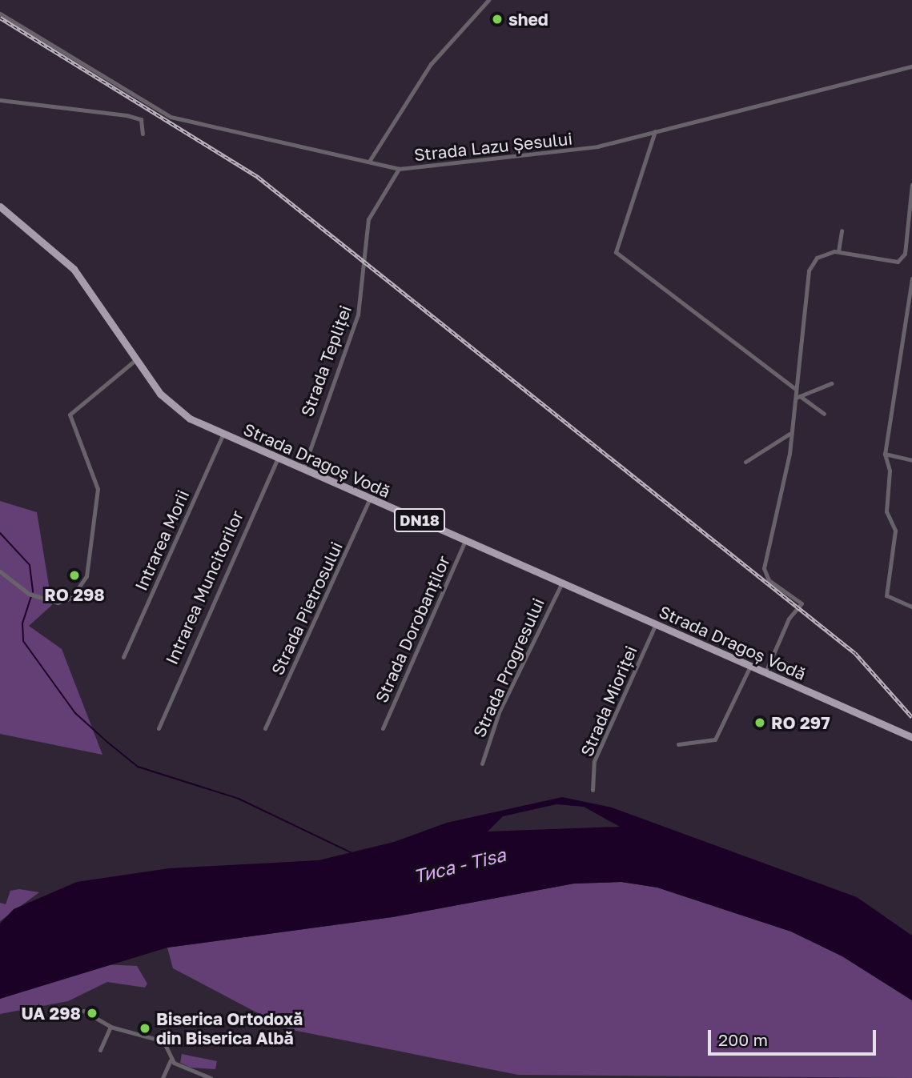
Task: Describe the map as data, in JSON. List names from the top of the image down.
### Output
{
  "streets": {
    "main road": ["Strada Dragoș Vodă", "DN18"],
    "street": [
      "Strada Lazu Șesului",
      "Strada Tepliței",
      "Intrarea Morii",
      "Intrarea Muncitorilor",
      "Strada Pietrosului",
      "Strada Dorobanților",
      "Strada Progresului",
      "Strada Mioriței"
    ]
  },
  "crossings": [
    ["Strada Lazu Șesului", "Strada Tepliței"],
    ["Strada Tepliței", "Strada Dragoș Vodă"],
    ["Strada Dragoș Vodă", "Intrarea Morii"],
    ["Strada Dragoș Vodă", "Intrarea Muncitorilor"],
    ["Strada Dragoș Vodă", "Strada Pietrosului"],
    ["Strada Dragoș Vodă", "Strada Dorobanților"],
    ["Strada Dragoș Vodă", "Strada Progresului"],
    ["Strada Dragoș Vodă", "Strada Mioriței"]
  ],
  "water": ["Тиса - Tisa"],
  "places": [
    "shed",
    "RO 298",
    "RO 297",
    "UA 298",
    "Biserica Ortodoxă din Biserica Albă"
  ],
  "scale_bar": "200 m"
}
